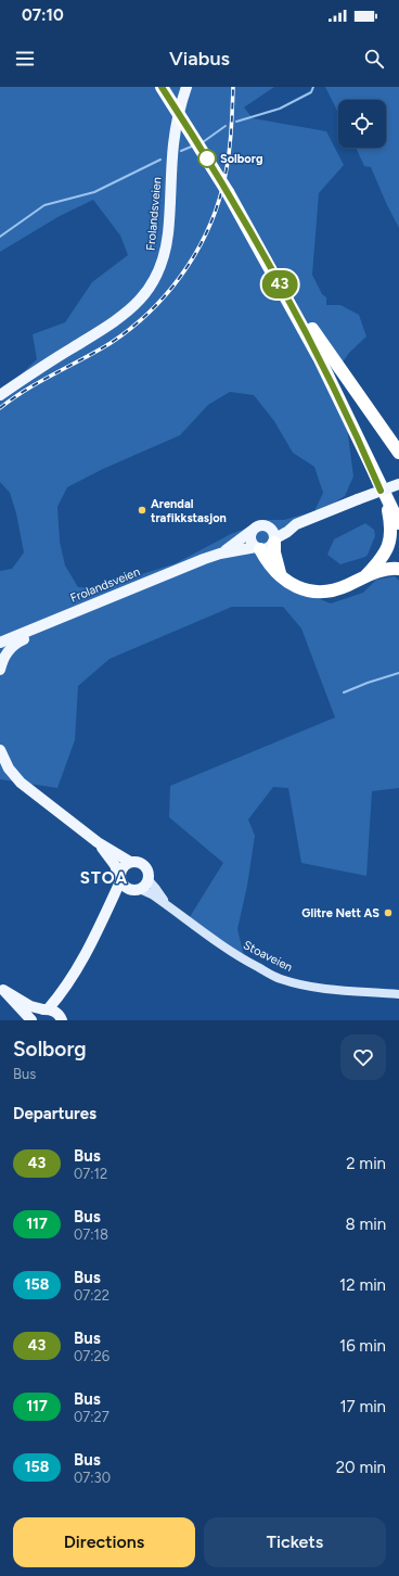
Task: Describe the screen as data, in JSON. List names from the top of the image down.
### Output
{
  "streets": {
    "main road": ["Frolandsveien"],
    "street": ["Stoaveien"]
  },
  "districts": ["STOA"],
  "places": ["Solborg", "Arendal trafikkstasjon", "Glitre Nett AS"],
  "lines": ["bus line 43"],
  "page": {
    "status": "07:10",
    "header": "Viabus",
    "on_map": "43",
    "heading": [
      ["Solborg", "Bus"],
      "Departures"
    ],
    "list": [
      {
        "mark": "43",
        "name": "Bus",
        "note": "07:12",
        "value": "2 min"
      },
      {
        "mark": "117",
        "name": "Bus",
        "note": "07:18",
        "value": "8 min"
      },
      {
        "mark": "158",
        "name": "Bus",
        "note": "07:22",
        "value": "12 min"
      },
      {
        "mark": "43",
        "name": "Bus",
        "note": "07:26",
        "value": "16 min"
      },
      {
        "mark": "117",
        "name": "Bus",
        "note": "07:27",
        "value": "17 min"
      },
      {
        "mark": "158",
        "name": "Bus",
        "note": "07:30",
        "value": "20 min"
      }
    ],
    "buttons": ["Directions", "Tickets"]
  }
}
